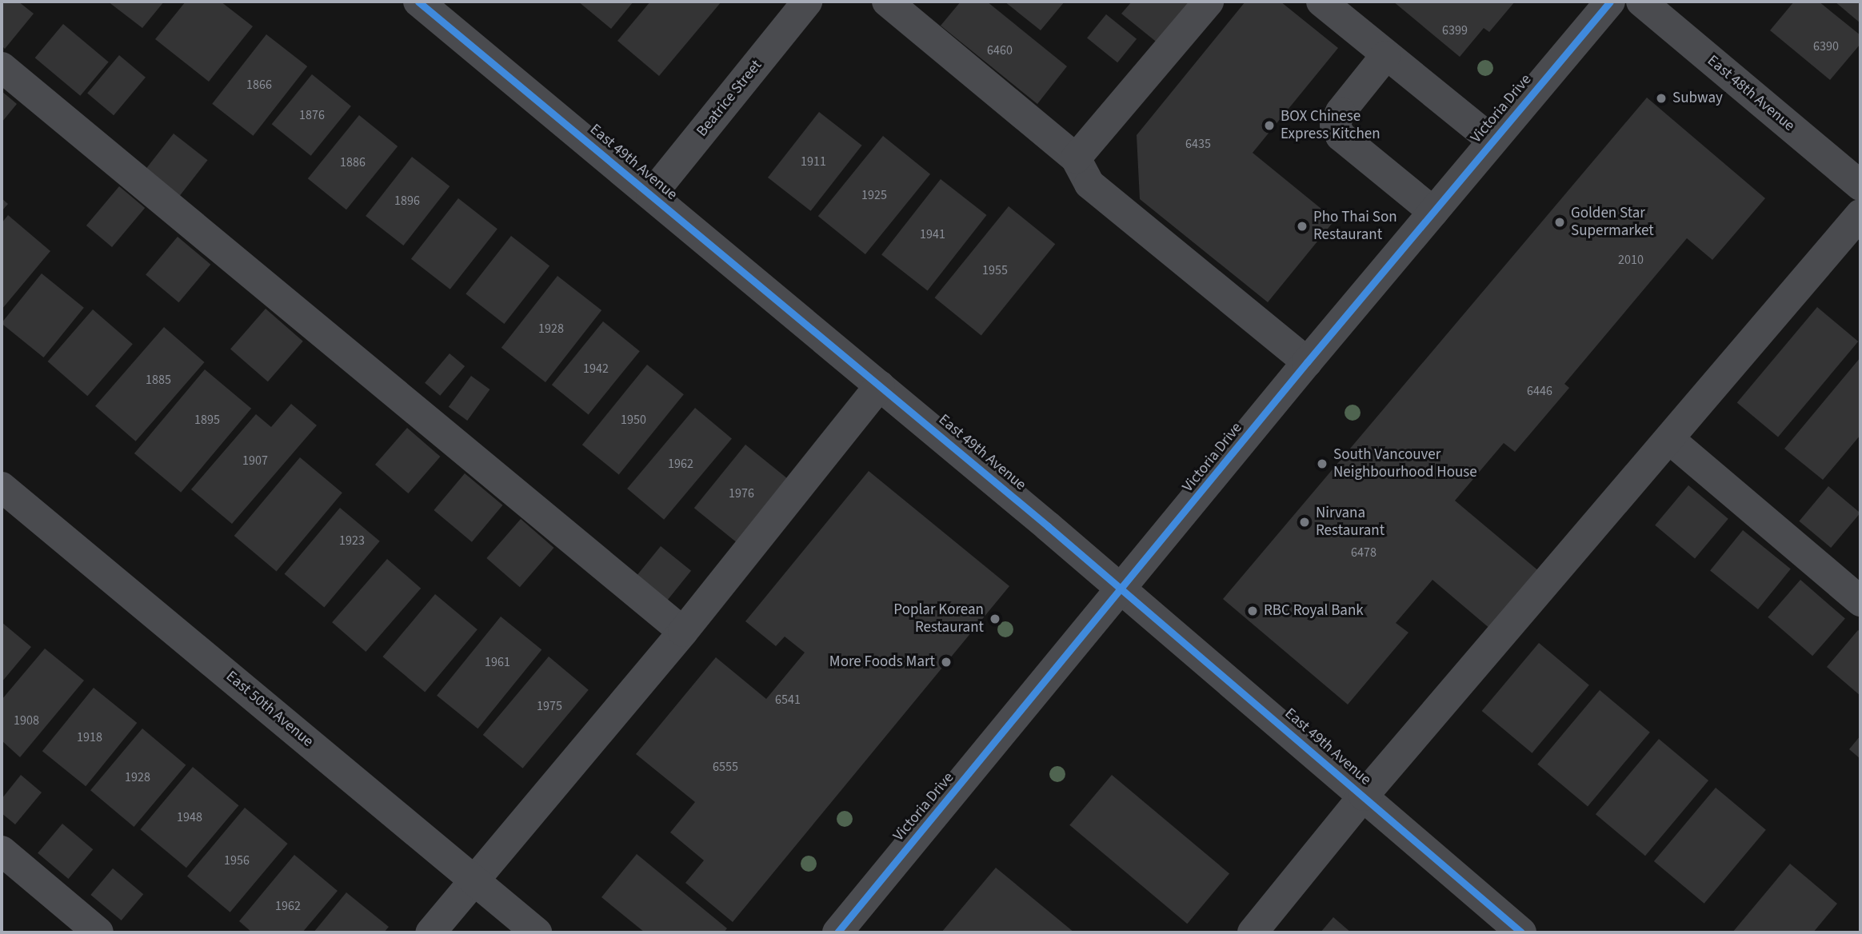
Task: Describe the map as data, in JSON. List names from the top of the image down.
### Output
{
  "streets": {
    "street": [
      "East 48th Avenue",
      "Beatrice Street",
      "Victoria Drive",
      "East 49th Avenue",
      "East 50th Avenue"
    ]
  },
  "crossings": [
    ["Beatrice Street", "East 49th Avenue"],
    ["Victoria Drive", "East 49th Avenue"]
  ],
  "places": [
    "Subway",
    "BOX Chinese Express Kitchen",
    "Golden Star Supermarket",
    "Pho Thai Son Restaurant",
    "South Vancouver Neighbourhood House",
    "Nirvana Restaurant",
    "RBC Royal Bank",
    "Poplar Korean Restaurant",
    "More Foods Mart"
  ],
  "house_numbers": [
    "6399",
    "6390",
    "6460",
    "1866",
    "1876",
    "6435",
    "1911",
    "1886",
    "1925",
    "1896",
    "1941",
    "2010",
    "1955",
    "1928",
    "1942",
    "1885",
    "6446",
    "1895",
    "1950",
    "1907",
    "1962",
    "1976",
    "1923",
    "6478",
    "1961",
    "6541",
    "1975",
    "1908",
    "1918",
    "6555",
    "1928",
    "1948",
    "1956",
    "1962"
  ]
}
